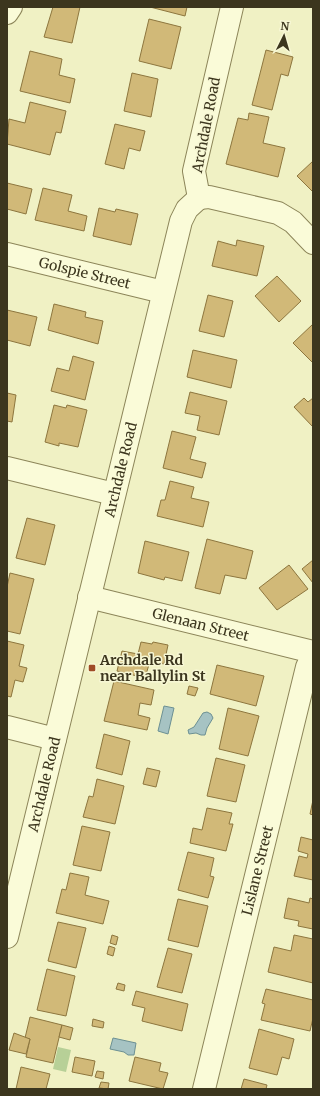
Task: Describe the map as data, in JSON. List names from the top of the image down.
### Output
{
  "streets": {
    "street": [
      "Archdale Road",
      "Golspie Street",
      "Glenaan Street",
      "Lislane Street"
    ]
  },
  "crossings": [
    ["Archdale Road", "Golspie Street"],
    ["Archdale Road", "Glenaan Street"],
    ["Glenaan Street", "Lislane Street"]
  ],
  "places": {
    "transit": ["Archdale Rd near Ballylin St"]
  },
  "north": "top"
}
